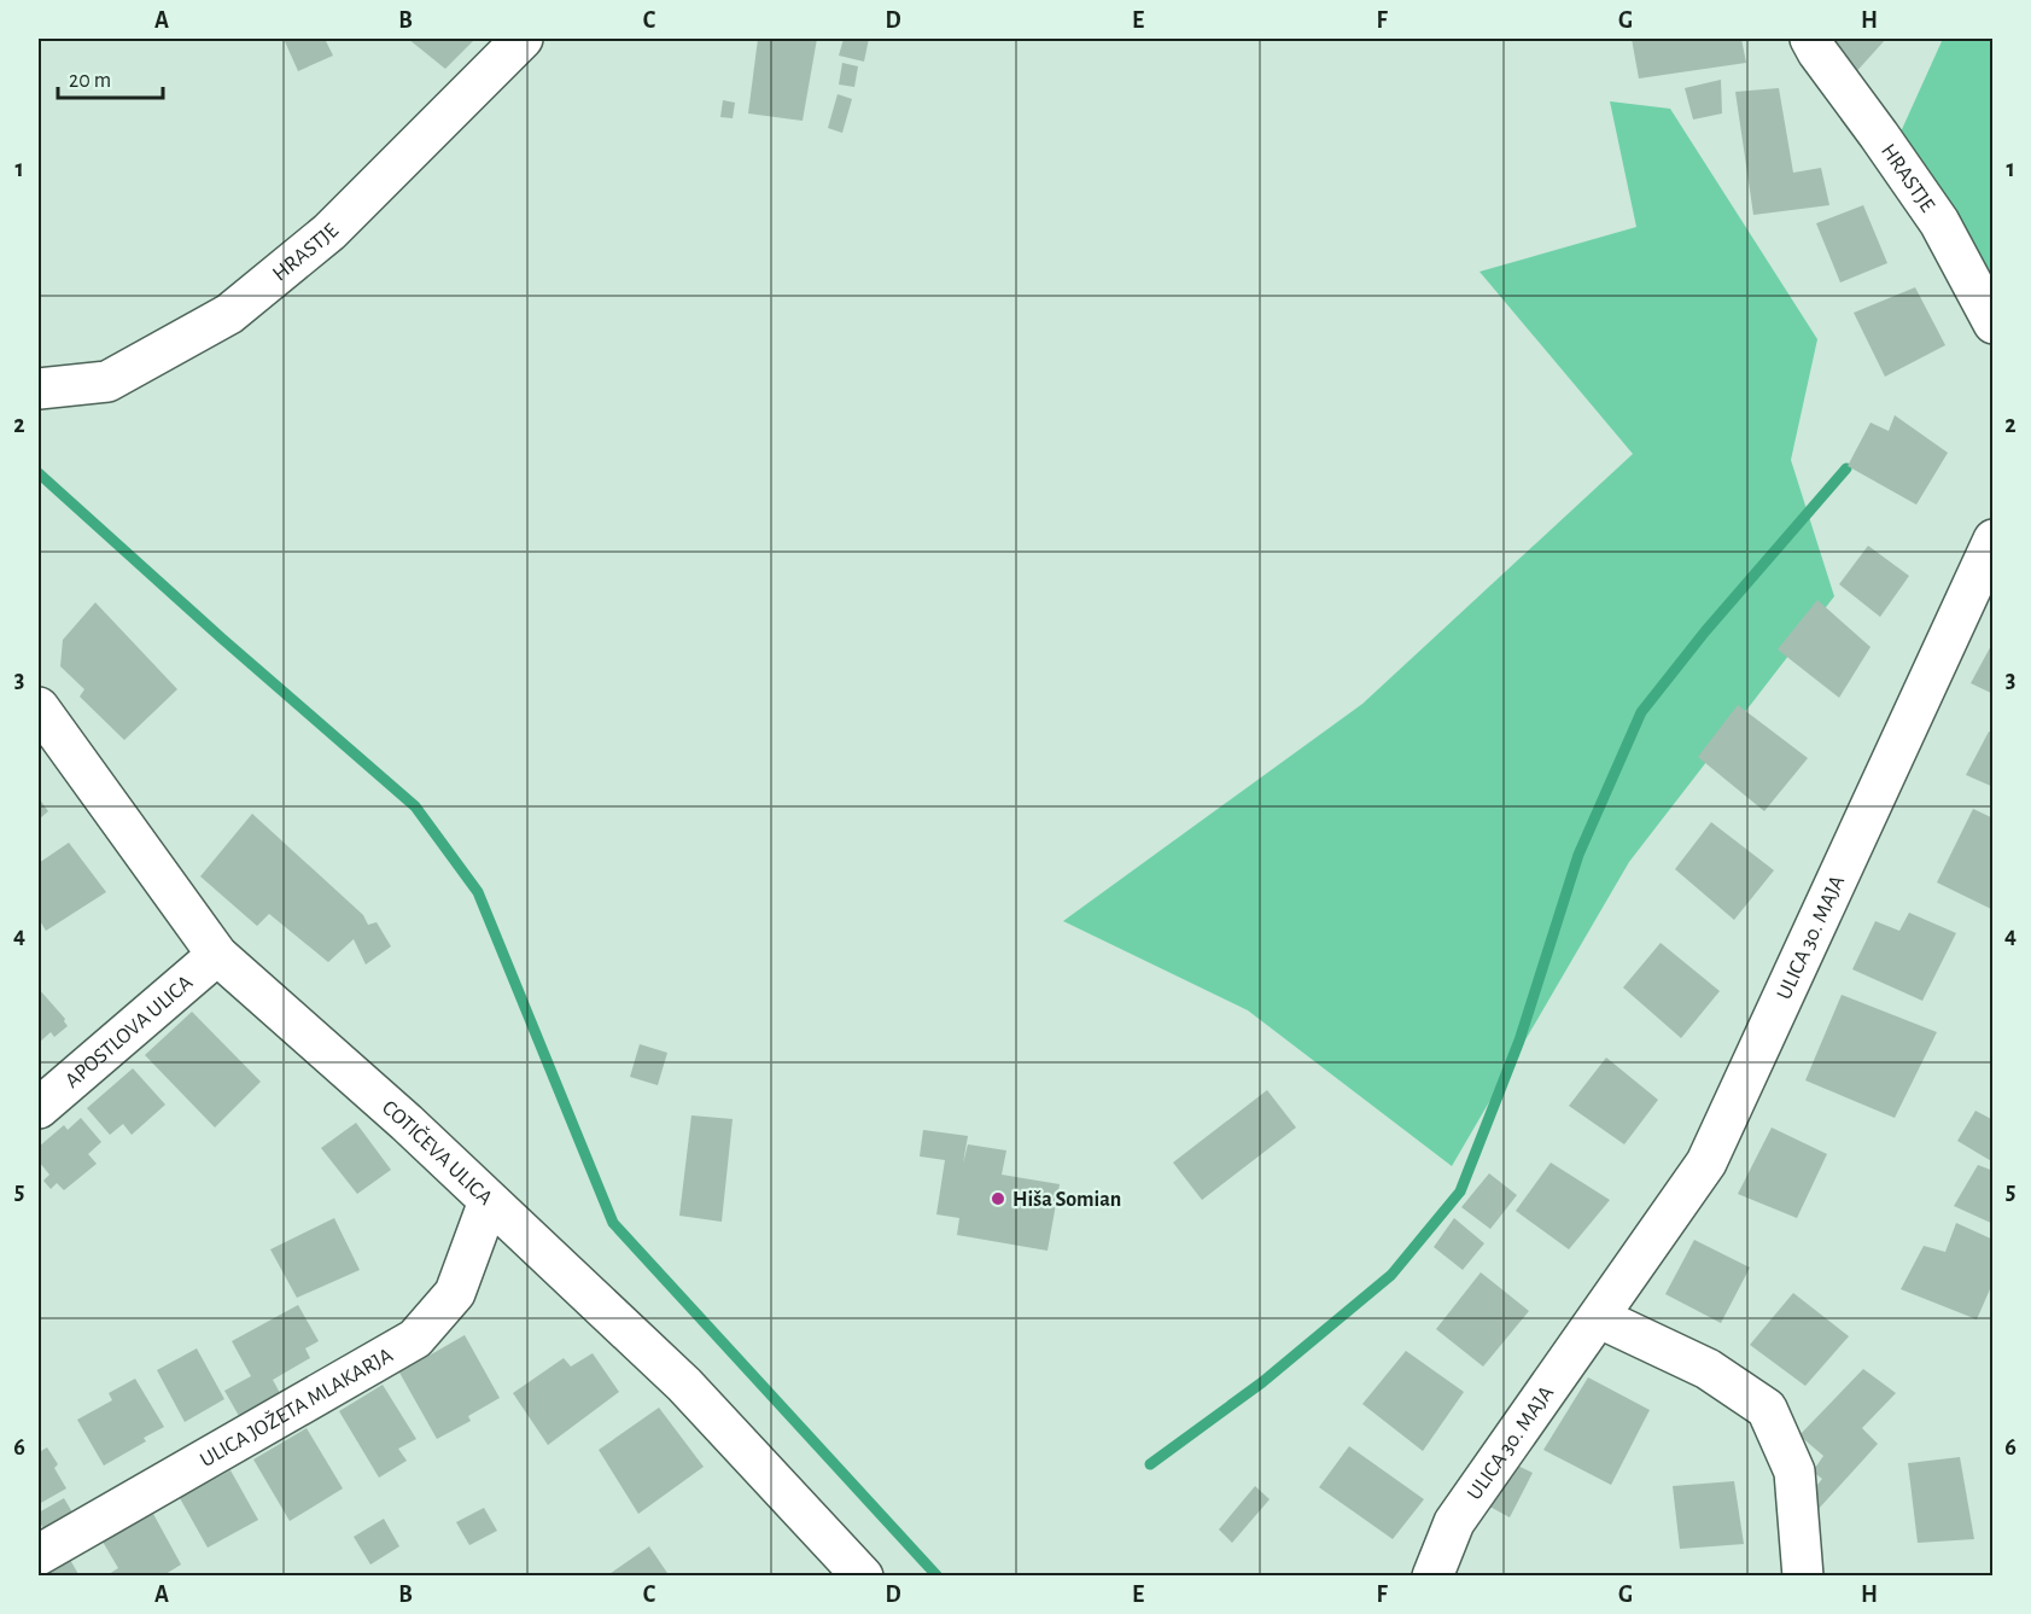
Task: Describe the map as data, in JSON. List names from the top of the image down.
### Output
{
  "streets": {
    "street": [
      "HRASTJE",
      "ULICA 30. MAJA",
      "APOSTLOVA ULICA",
      "COTIČEVA ULICA",
      "ULICA JOŽETA MLAKARJA"
    ]
  },
  "crossings": [
    ["APOSTLOVA ULICA", "COTIČEVA ULICA"],
    ["COTIČEVA ULICA", "ULICA JOŽETA MLAKARJA"]
  ],
  "places": ["Hiša Somian"],
  "scale_bar": "20 m",
  "grid": {
    "columns": [
      "A",
      "B",
      "C",
      "D",
      "E",
      "F",
      "G",
      "H"
    ],
    "rows": [
      "1",
      "2",
      "3",
      "4",
      "5",
      "6"
    ]
  }
}
